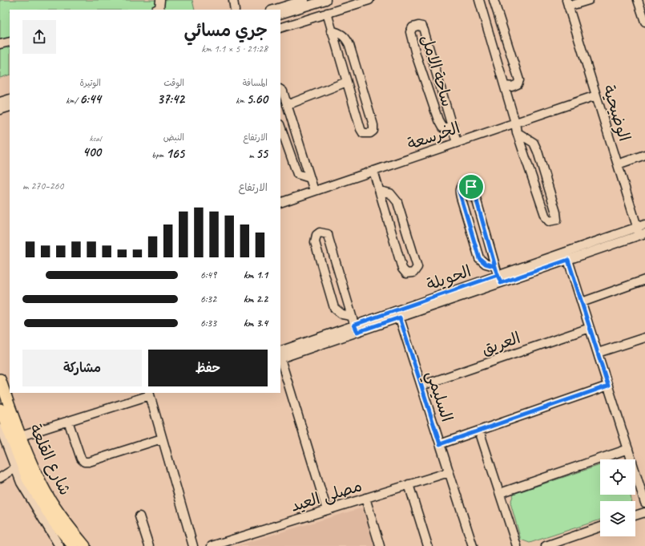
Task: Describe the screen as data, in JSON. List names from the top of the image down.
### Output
{
  "streets": {
    "main road": ["شارع القلعة"],
    "street": [
      "ساحة الامل",
      "الوضيحية",
      "الخرسعة",
      "الحويلة",
      "العريق",
      "السليمي",
      "مصلى العيد"
    ]
  },
  "crossings": [
    ["ساحة الامل", "الخرسعة"],
    ["الوضيحية", "الخرسعة"],
    ["الوضيحية", "الحويلة"],
    ["الحويلة", "السليمي"],
    ["العريق", "السليمي"],
    ["السليمي", "مصلى العيد"]
  ],
  "page": {
    "heading": ["جري مسائي", "21:28 · 5 × 1.1 km"],
    "stats": [
      ["المسافة", "5.60 km"],
      ["الوقت", "37:42"],
      ["الوتيرة", "6:44 /km"],
      ["الارتفاع", "55 m"],
      ["النبض", "165 bpm"],
      ["kcal", "400"]
    ],
    "chart": ["الارتفاع", "260–270 m"],
    "list": [
      {
        "name": "1.1 km",
        "note": "6:49"
      },
      {
        "name": "2.2 km",
        "note": "6:32"
      },
      {
        "name": "3.4 km",
        "note": "6:33"
      }
    ],
    "buttons": ["حفظ", "مشاركة"]
  }
}
